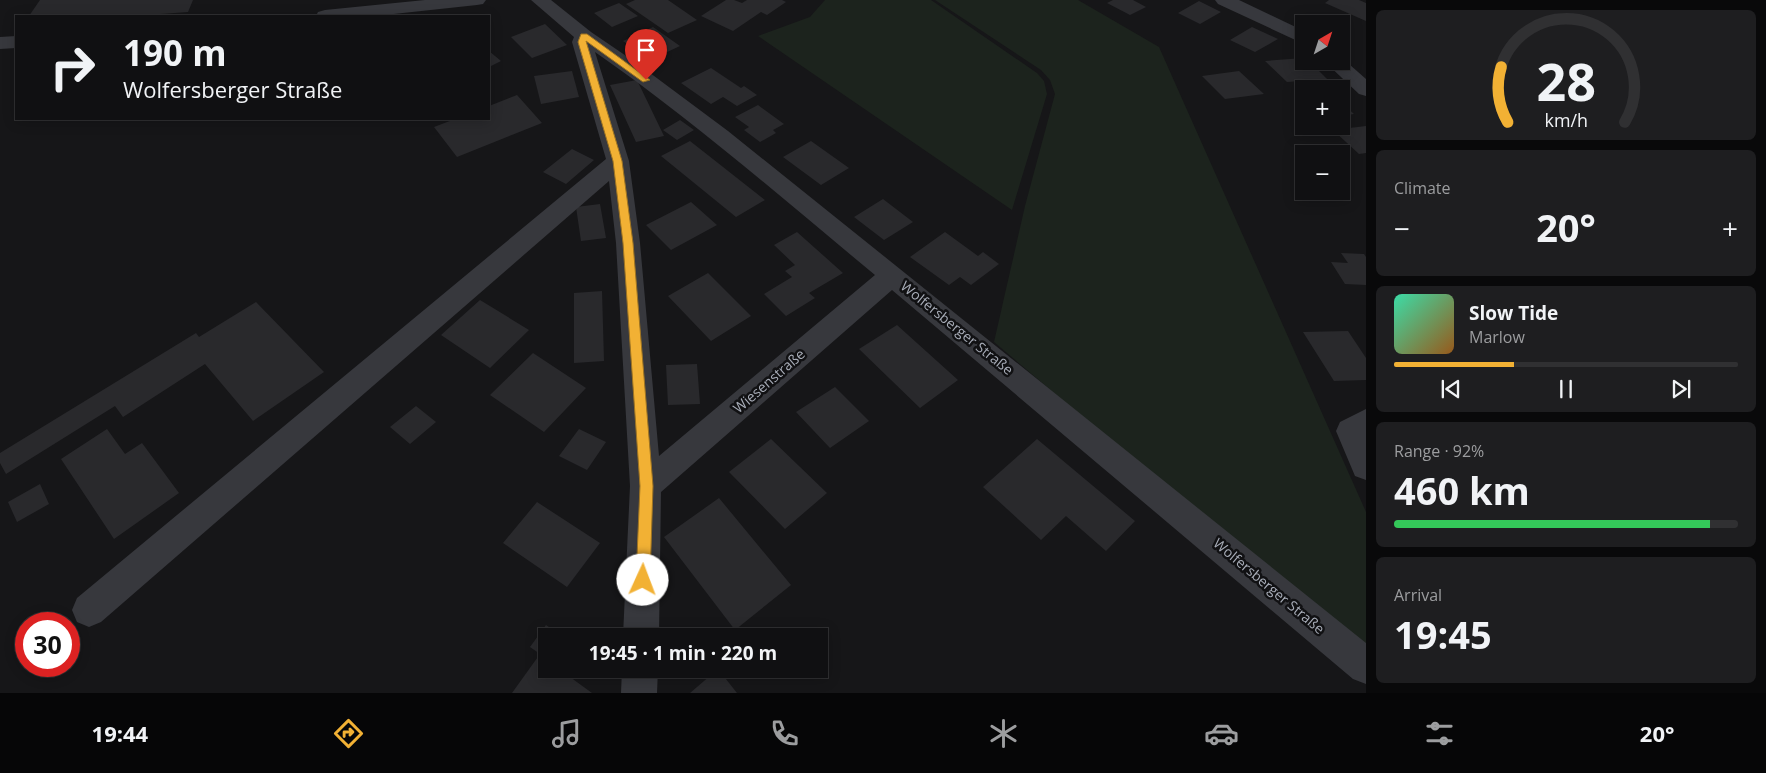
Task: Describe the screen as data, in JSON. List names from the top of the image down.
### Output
{
  "streets": {
    "street": ["Wolfersberger Straße", "Wiesenstraße"]
  },
  "crossings": [
    ["Wolfersberger Straße", "Wiesenstraße"]
  ],
  "north": "top right",
  "page": {
    "map_buttons": ["+", "−"],
    "turn": ["190 m", "Wolfersberger Straße"],
    "tile": [
      "Climate",
      ["Range · 92%", "460 km"],
      ["Arrival", "19:45"]
    ],
    "heat": ["−", "20°", "+"],
    "song": ["Slow Tide", "Marlow"],
    "limit": "30",
    "trip": "19:45 · 1 min · 220 m",
    "tabs": ["19:44", "20°"],
    "gauge": ["28", "km/h"]
  }
}
